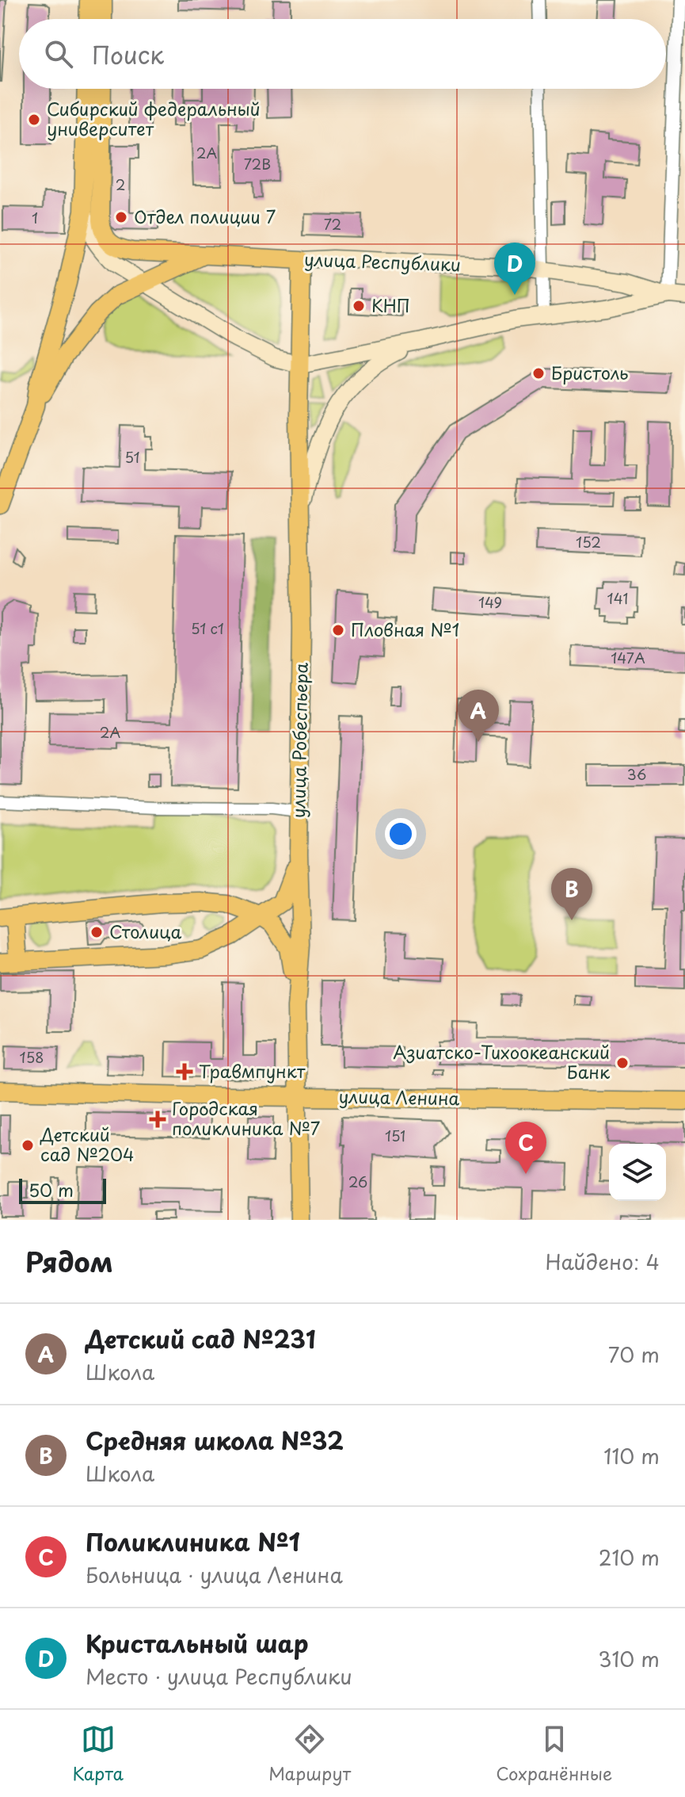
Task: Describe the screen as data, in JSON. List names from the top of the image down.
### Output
{
  "streets": {
    "main road": ["улица Республики", "улица Робеспьера", "улица Ленина"]
  },
  "crossings": [
    ["улица Республики", "улица Робеспьера"],
    ["улица Робеспьера", "улица Ленина"]
  ],
  "places": {
    "other": [
      "Сибирский федеральный университет",
      "Отдел полиции 7",
      "КНП",
      "Бристоль",
      "Пловная №1",
      "Столица",
      "Азиатско-Тихоокеанский Банк",
      "Детский сад №204"
    ],
    "health": ["Травмпункт", "Городская поликлиника №7"]
  },
  "house_numbers": [
    "2А",
    "72В",
    "2",
    "1",
    "72",
    "51",
    "152",
    "141",
    "149",
    "51 с1",
    "147А",
    "2А",
    "36",
    "158",
    "151",
    "26"
  ],
  "scale_bar": "50 m",
  "page": {
    "search": "Поиск",
    "pins": [
      "D",
      "A",
      "B",
      "C"
    ],
    "scale": "50 m",
    "heading": ["Рядом", "Найдено: 4"],
    "list": [
      {
        "mark": "A",
        "name": "Детский сад №231",
        "note": "Школа",
        "value": "70 m"
      },
      {
        "mark": "B",
        "name": "Средняя школа №32",
        "note": "Школа",
        "value": "110 m"
      },
      {
        "mark": "C",
        "name": "Поликлиника №1",
        "note": "Больница · улица Ленина",
        "value": "210 m"
      },
      {
        "mark": "D",
        "name": "Кристальный шар",
        "note": "Место · улица Республики",
        "value": "310 m"
      }
    ],
    "nav": ["Карта", "Маршрут", "Сохранённые"]
  }
}
